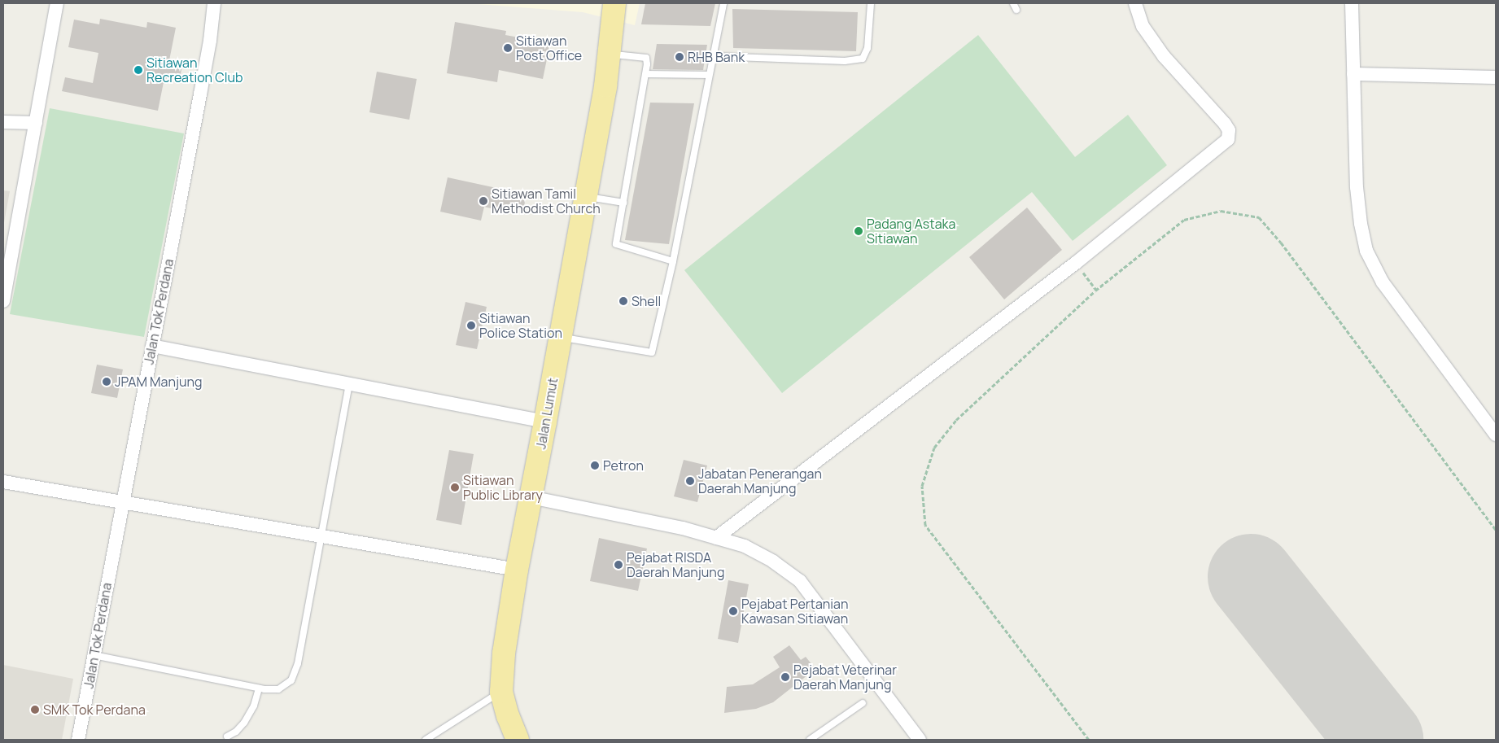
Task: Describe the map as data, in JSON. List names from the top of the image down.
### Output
{
  "streets": {
    "highway": ["Jalan Lumut"],
    "street": ["Jalan Tok Perdana"]
  },
  "places": [
    "Sitiawan Post Office",
    "RHB Bank",
    "Sitiawan Recreation Club",
    "Sitiawan Tamil Methodist Church",
    "Padang Astaka Sitiawan",
    "Shell",
    "Sitiawan Police Station",
    "JPAM Manjung",
    "Petron",
    "Jabatan Penerangan Daerah Manjung",
    "Sitiawan Public Library",
    "Pejabat RISDA Daerah Manjung",
    "Pejabat Pertanian Kawasan Sitiawan",
    "Pejabat Veterinar Daerah Manjung",
    "SMK Tok Perdana"
  ]
}
